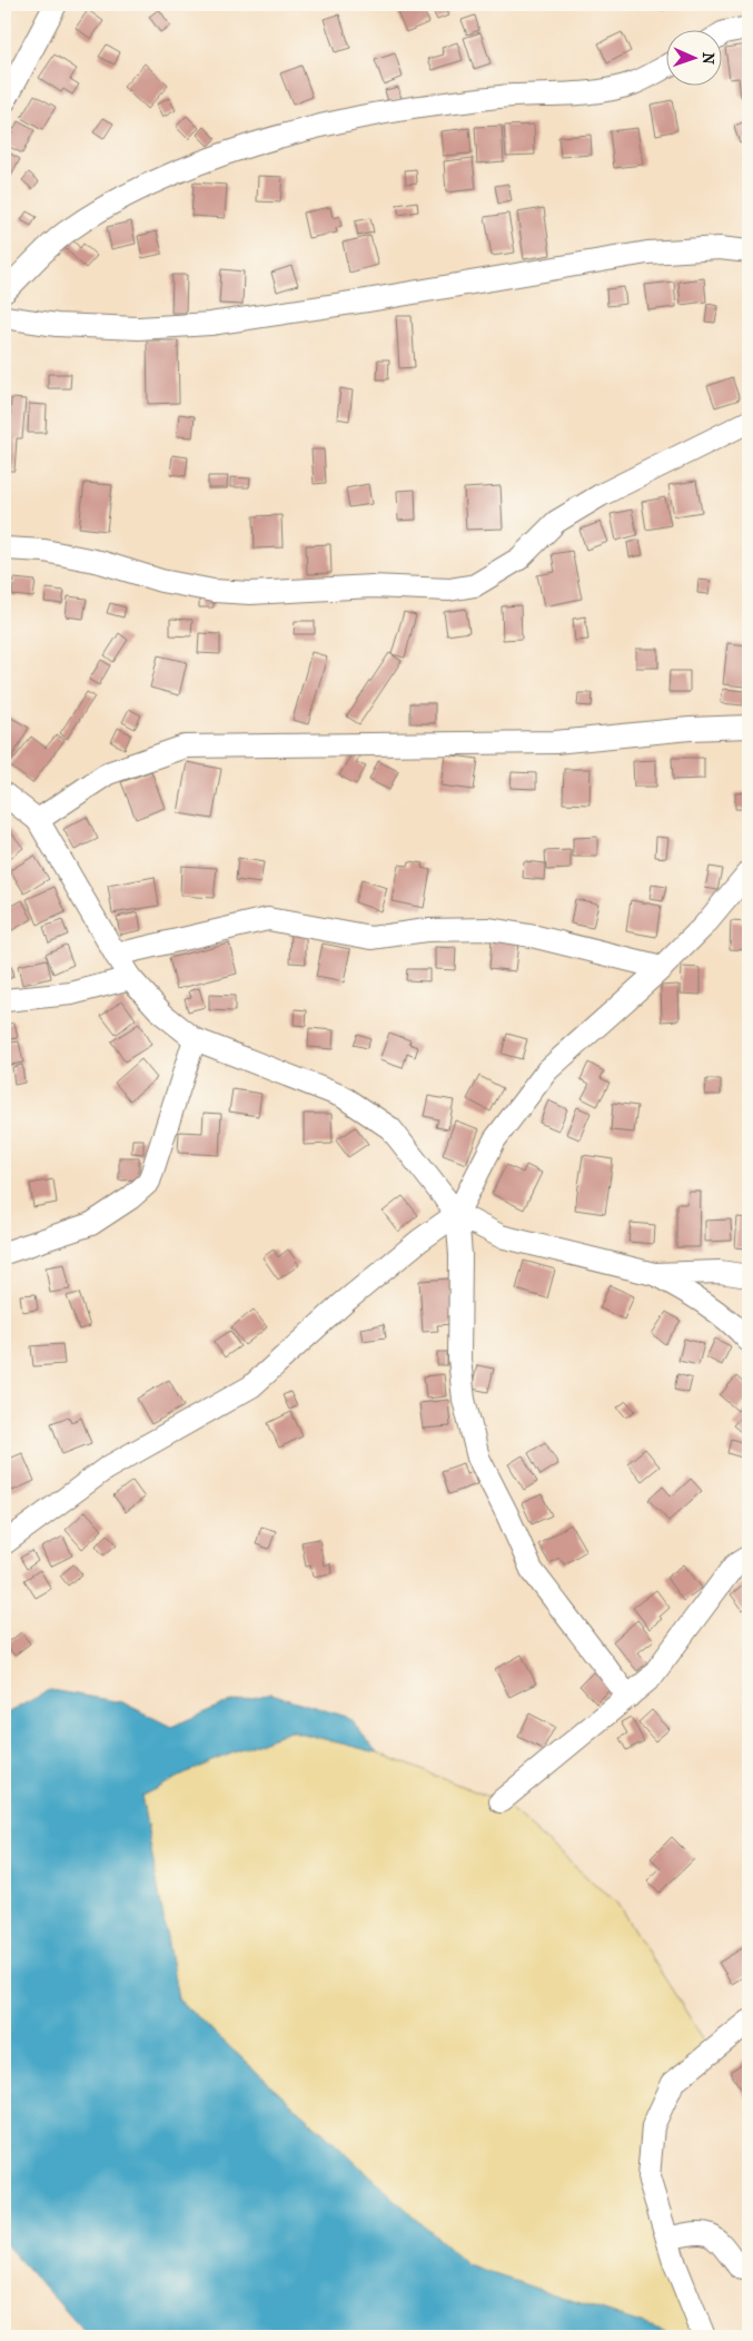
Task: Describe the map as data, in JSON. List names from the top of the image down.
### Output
{
  "north": "right"
}
